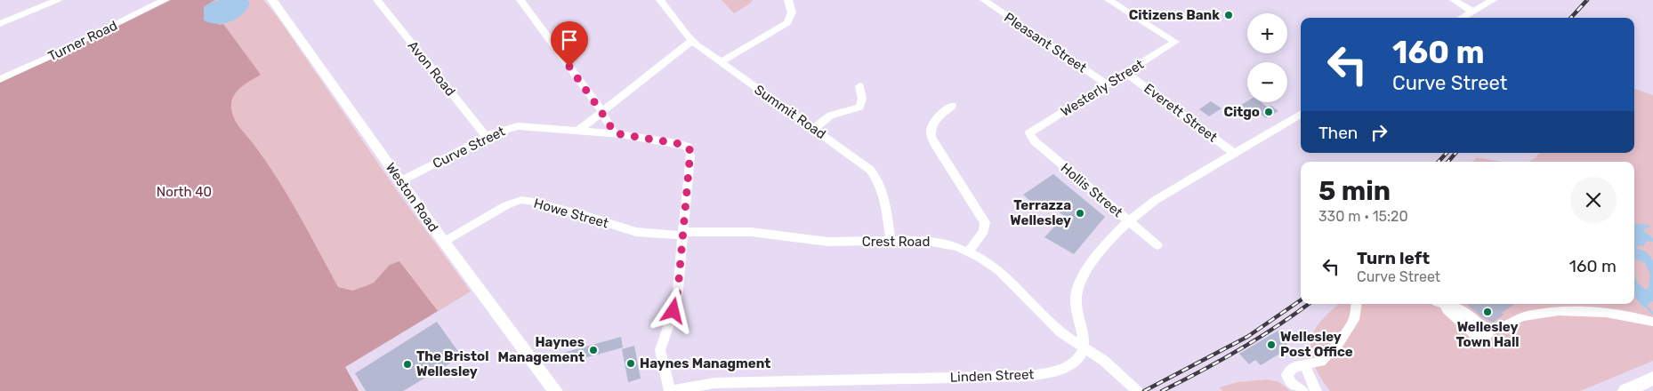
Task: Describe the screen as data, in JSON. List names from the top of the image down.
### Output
{
  "streets": {
    "main road": ["Weston Road"],
    "street": [
      "Turner Road",
      "Pleasant Street",
      "Avon Road",
      "Westerly Street",
      "Summit Road",
      "Everett Street",
      "Curve Street",
      "Hollis Street",
      "Howe Street",
      "Crest Road",
      "Linden Street"
    ]
  },
  "crossings": [
    ["Pleasant Street", "Westerly Street"],
    ["Avon Road", "Curve Street"],
    ["Westerly Street", "Everett Street"],
    ["Westerly Street", "Hollis Street"],
    ["Summit Road", "Crest Road"],
    ["Curve Street", "Weston Road"],
    ["Curve Street", "Howe Street"],
    ["Curve Street", "Crest Road"],
    ["Curve Street", "Linden Street"],
    ["Weston Road", "Howe Street"],
    ["Howe Street", "Crest Road"],
    ["Crest Road", "Linden Street"]
  ],
  "parks": ["North 40"],
  "places": [
    "Citizens Bank",
    "Citgo",
    "Terrazza Wellesley",
    "Wellesley Town Hall",
    "Wellesley Post Office",
    "Haynes Management",
    "Haynes Managment",
    "The Bristol Wellesley"
  ],
  "page": {
    "map_buttons": ["+", "−"],
    "turn": ["160 m", "Curve Street"],
    "then": "Then",
    "heading": ["5 min", "330 m · 15:20"],
    "list": [
      {
        "name": "Turn left",
        "note": "Curve Street",
        "value": "160 m"
      }
    ]
  }
}
